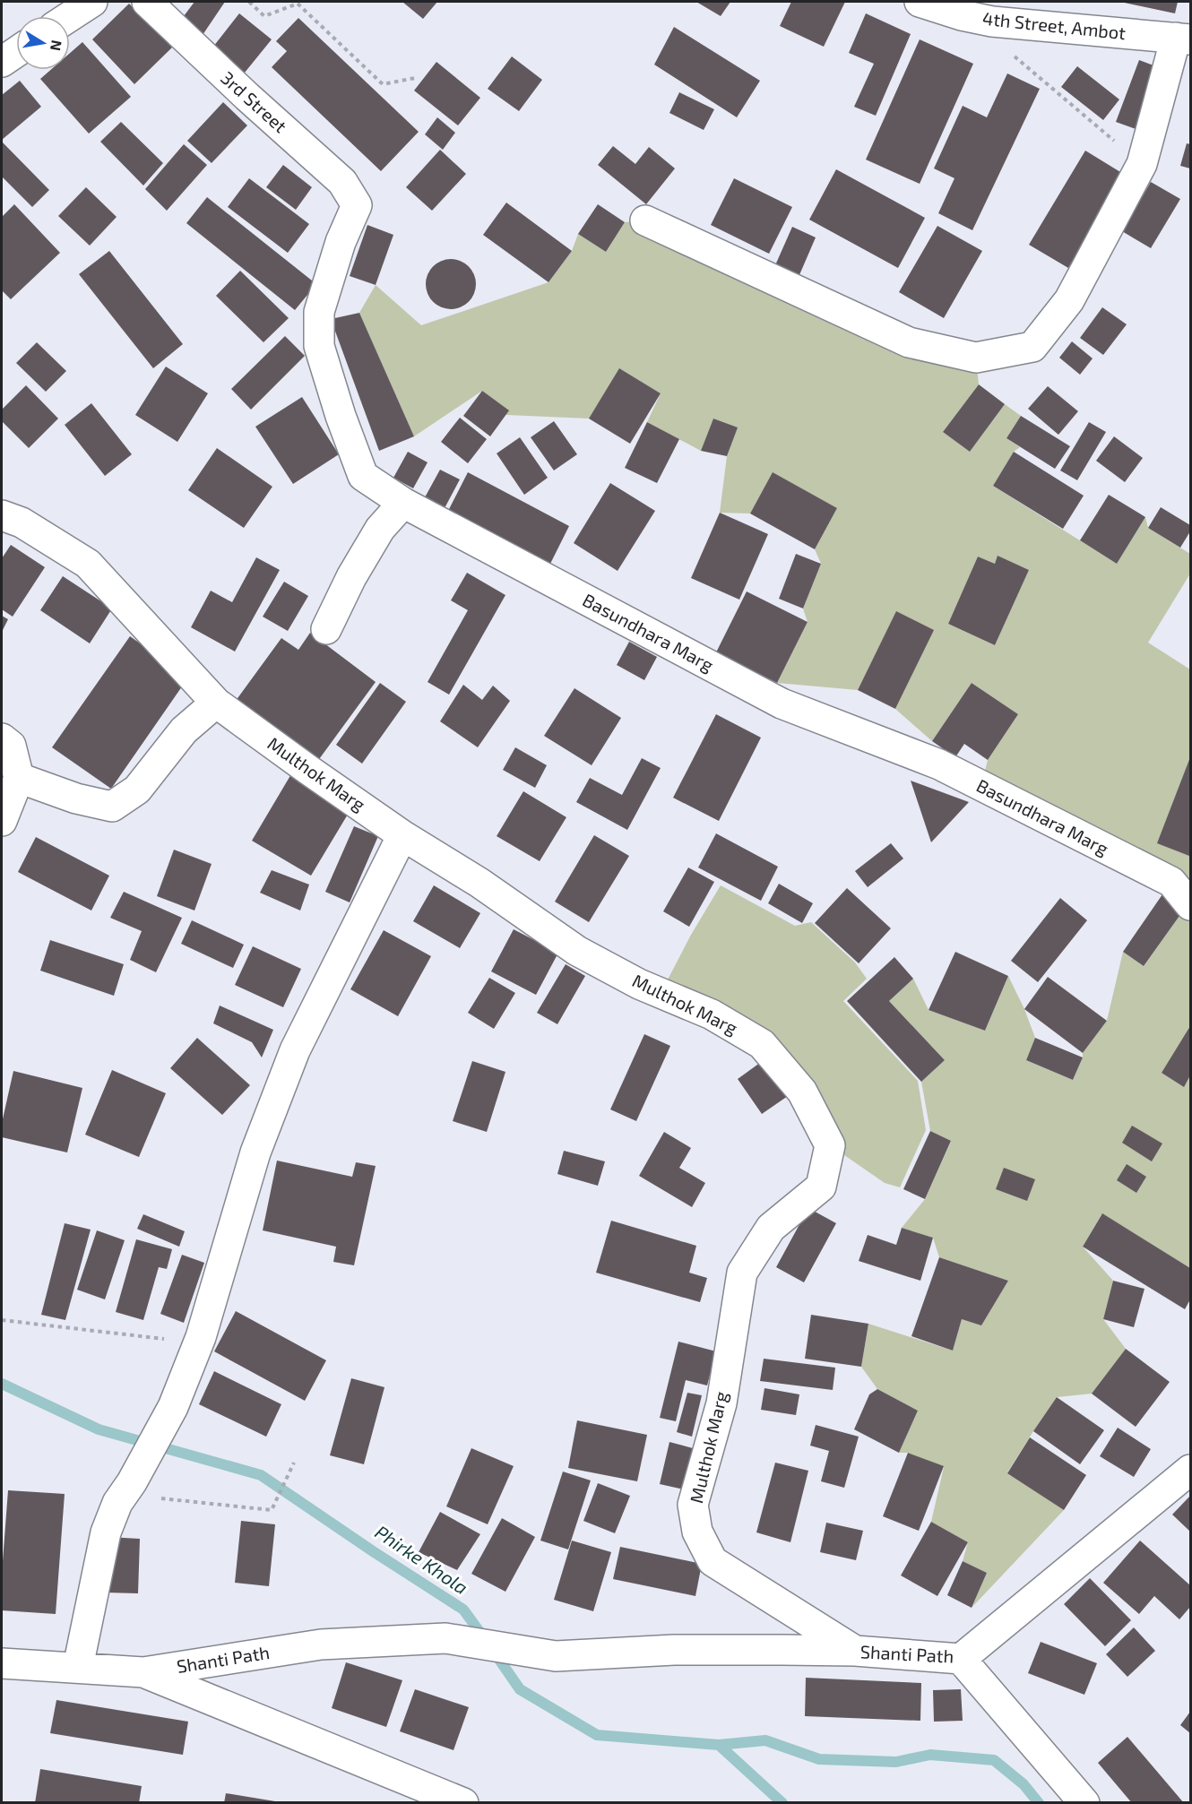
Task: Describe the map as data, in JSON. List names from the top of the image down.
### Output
{
  "streets": {
    "street": [
      "4th Street, Ambot",
      "3rd Street",
      "Basundhara Marg",
      "Multhok Marg",
      "Shanti Path"
    ]
  },
  "crossings": [
    ["3rd Street", "Basundhara Marg"],
    ["Multhok Marg", "Shanti Path"]
  ],
  "water": ["Phirke Khola"],
  "north": "right"
}
